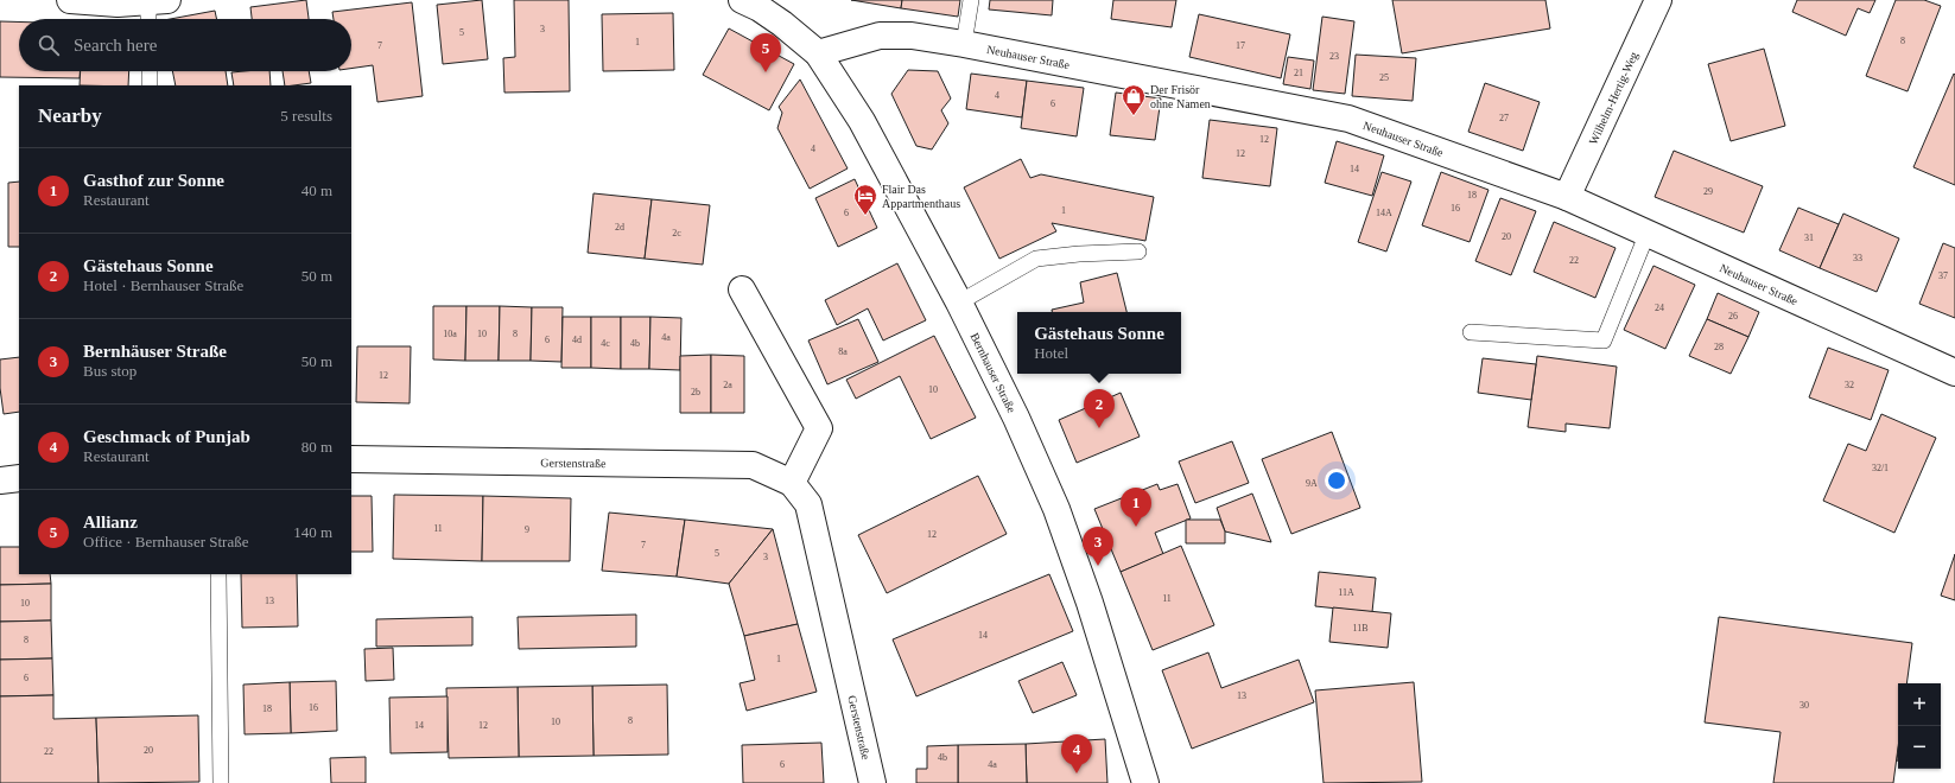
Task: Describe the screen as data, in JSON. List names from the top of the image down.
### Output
{
  "streets": {
    "main road": [
      "Neuhauser Straße",
      "Wilhelm-Hertig-Weg",
      "Bernhauser Straße",
      "Gerstenstraße"
    ]
  },
  "crossings": [
    ["Neuhauser Straße", "Wilhelm-Hertig-Weg"],
    ["Neuhauser Straße", "Bernhauser Straße"]
  ],
  "places": {
    "shop": ["Der Frisör ohne Namen"],
    "hotel": ["Flair Das Appartmenthaus"]
  },
  "house_numbers": [
    "3",
    "5",
    "8",
    "1",
    "7",
    "17",
    "23",
    "21",
    "25",
    "4",
    "6",
    "27",
    "12",
    "4",
    "12",
    "14",
    "29",
    "18",
    "16",
    "1",
    "6",
    "14A",
    "2d",
    "2c",
    "20",
    "31",
    "33",
    "22",
    "37",
    "24",
    "26",
    "10a",
    "10",
    "8",
    "4a",
    "6",
    "4d",
    "4c",
    "4b",
    "28",
    "8a",
    "12",
    "2a",
    "32",
    "10",
    "2b",
    "32/1",
    "9A",
    "11",
    "9",
    "12",
    "7",
    "5",
    "3",
    "11A",
    "11",
    "13",
    "10",
    "11B",
    "14",
    "8",
    "1",
    "6",
    "13",
    "30",
    "16",
    "18",
    "8",
    "10",
    "14",
    "12",
    "20",
    "22",
    "4b",
    "6",
    "4a"
  ],
  "page": {
    "search": "Search here",
    "pins": [
      "5",
      "2",
      "1",
      "3",
      "4"
    ],
    "heading": ["Nearby", "5 results"],
    "list": [
      {
        "mark": "1",
        "name": "Gasthof zur Sonne",
        "note": "Restaurant",
        "value": "40 m"
      },
      {
        "mark": "2",
        "name": "Gästehaus Sonne",
        "note": "Hotel · Bernhauser Straße",
        "value": "50 m"
      },
      {
        "mark": "3",
        "name": "Bernhäuser Straße",
        "note": "Bus stop",
        "value": "50 m"
      },
      {
        "mark": "4",
        "name": "Geschmack of Punjab",
        "note": "Restaurant",
        "value": "80 m"
      },
      {
        "mark": "5",
        "name": "Allianz",
        "note": "Office · Bernhauser Straße",
        "value": "140 m"
      }
    ],
    "popup": ["Gästehaus Sonne", "Hotel"],
    "map_buttons": ["+", "−"]
  }
}
